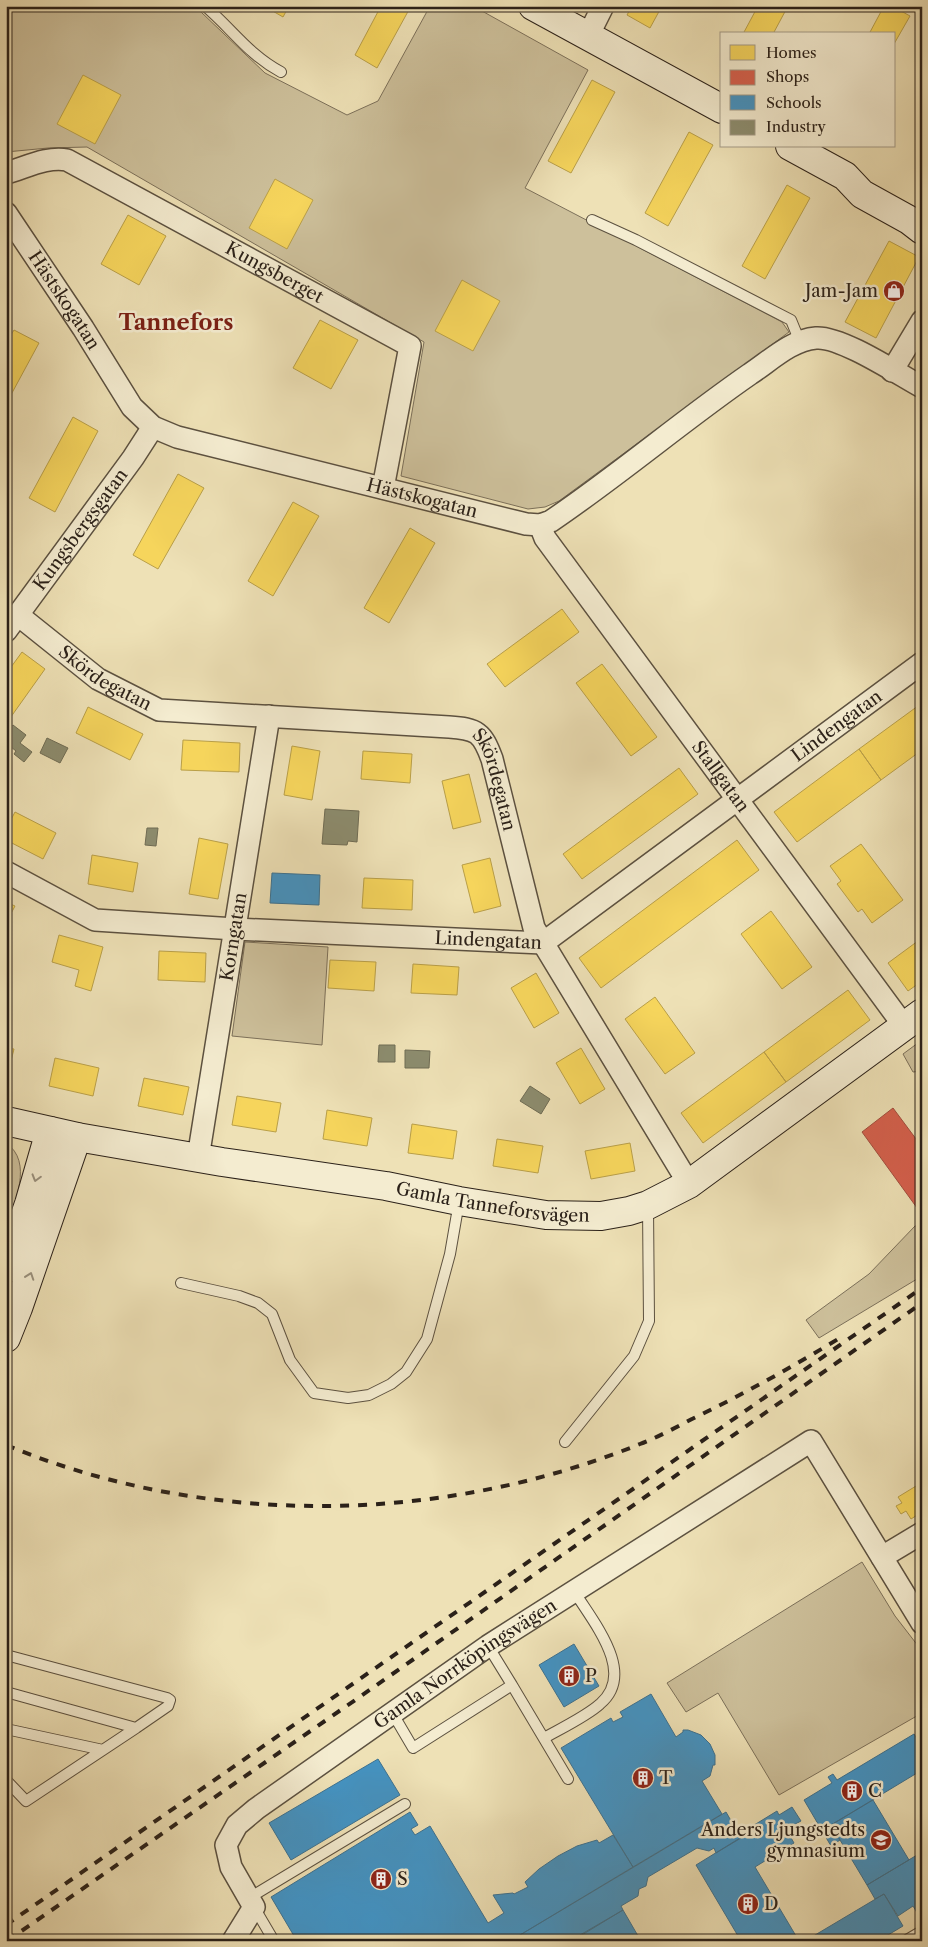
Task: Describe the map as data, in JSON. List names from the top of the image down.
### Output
{
  "streets": {
    "street": [
      "Kungsberget",
      "Hästskogatan",
      "Kungsbergsgatan",
      "Skördegatan",
      "Lindengatan",
      "Stallgatan",
      "Korngatan",
      "Gamla Tanneforsvägen",
      "Gamla Norrköpingsvägen"
    ]
  },
  "crossings": [
    ["Kungsberget", "Hästskogatan"],
    ["Hästskogatan", "Kungsbergsgatan"],
    ["Hästskogatan", "Stallgatan"],
    ["Kungsbergsgatan", "Skördegatan"],
    ["Skördegatan", "Lindengatan"],
    ["Skördegatan", "Korngatan"],
    ["Skördegatan", "Gamla Tanneforsvägen"],
    ["Lindengatan", "Stallgatan"],
    ["Lindengatan", "Korngatan"],
    ["Stallgatan", "Gamla Tanneforsvägen"],
    ["Korngatan", "Gamla Tanneforsvägen"]
  ],
  "districts": ["Tannefors"],
  "places": {
    "shop": ["Jam-Jam"],
    "building": [
      "P",
      "T",
      "C",
      "S",
      "D"
    ],
    "school or university": ["Anders Ljungstedts gymnasium"]
  },
  "legend": [
    "Homes",
    "Shops",
    "Schools",
    "Industry"
  ]
}
